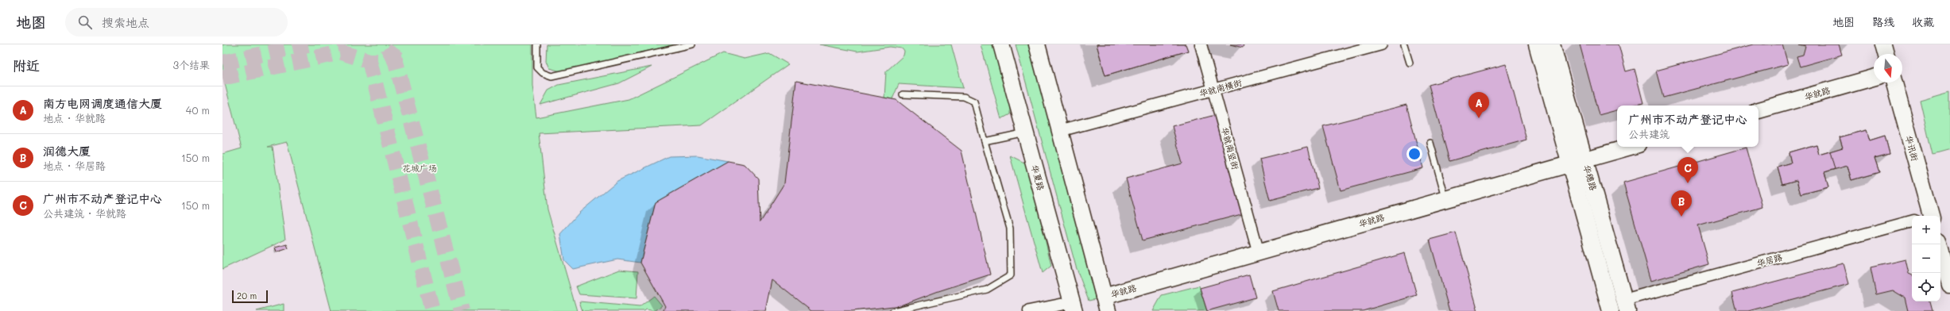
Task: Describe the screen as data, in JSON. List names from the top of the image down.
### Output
{
  "streets": {
    "street": [
      "华就南横街",
      "华就路",
      "华就南竖街",
      "华讯街",
      "华夏路",
      "华穗路",
      "华居路"
    ]
  },
  "crossings": [
    ["华就南横街", "华就南竖街"],
    ["华就路", "华就南竖街"],
    ["华就路", "华穗路"],
    ["华穗路", "华居路"]
  ],
  "parks": ["花城广场"],
  "scale_bar": "20 m",
  "north": "bottom",
  "page": {
    "header": "地图",
    "search": "搜索地点",
    "nav": ["地图", "路线", "收藏"],
    "heading": ["附近", "3个结果"],
    "list": [
      {
        "mark": "A",
        "name": "南方电网调度通信大厦",
        "note": "地点 · 华就路",
        "value": "40 m"
      },
      {
        "mark": "B",
        "name": "润德大厦",
        "note": "地点 · 华居路",
        "value": "150 m"
      },
      {
        "mark": "C",
        "name": "广州市不动产登记中心",
        "note": "公共建筑 · 华就路",
        "value": "150 m"
      }
    ],
    "pins": ["A", "C", "B"],
    "popup": ["广州市不动产登记中心", "公共建筑"],
    "map_buttons": ["+", "−"],
    "scale": "20 m"
  }
}
